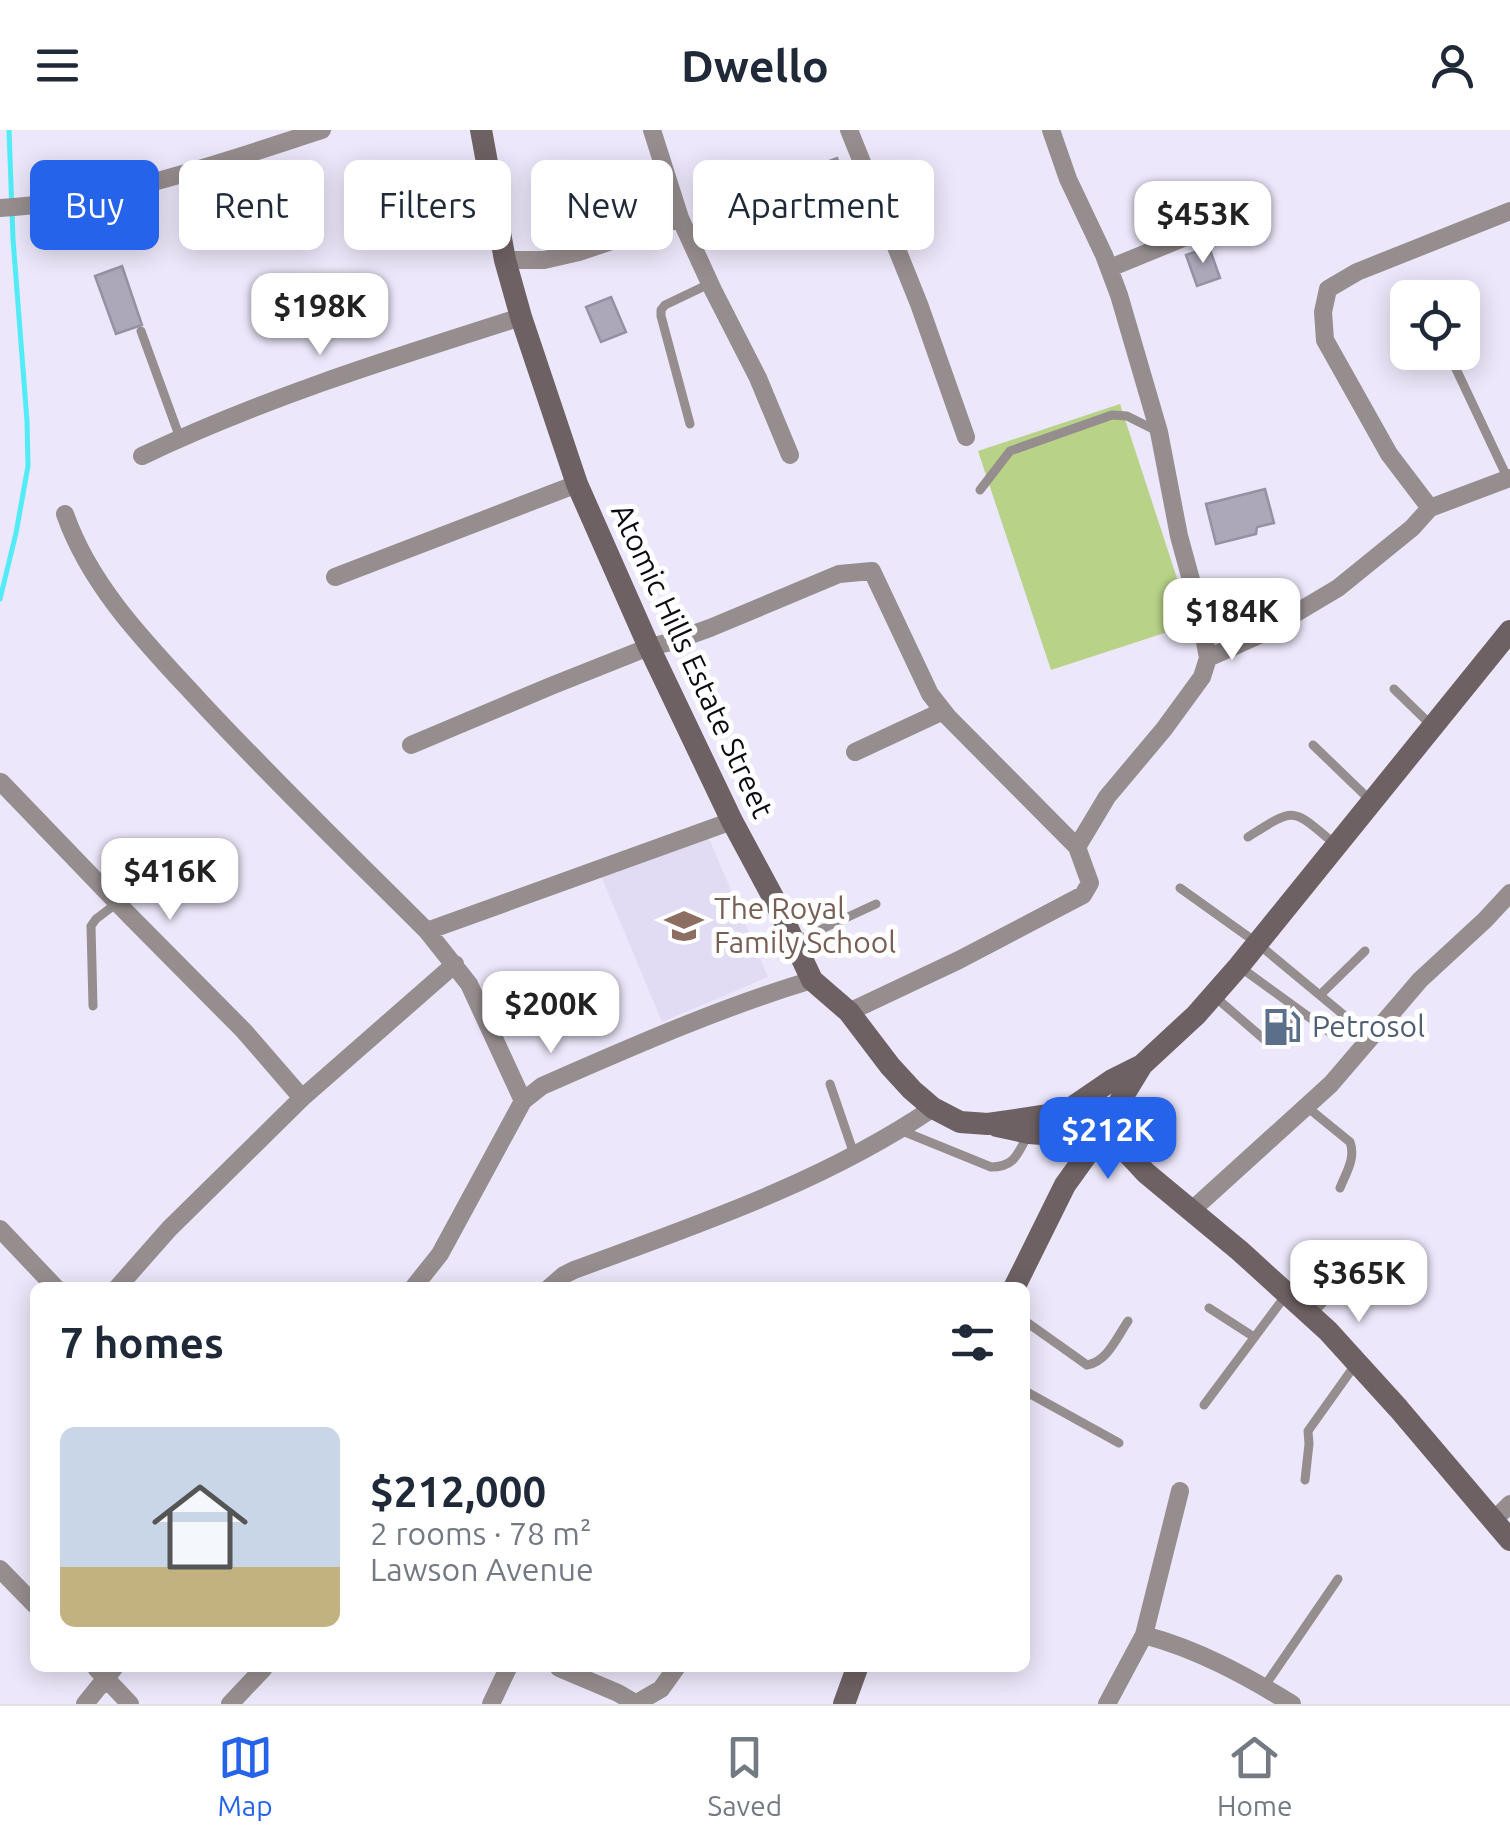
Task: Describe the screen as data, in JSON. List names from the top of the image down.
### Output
{
  "streets": {
    "street": ["Atomic Hills Estate Street"]
  },
  "places": {
    "school or university": ["The Royal Family School"],
    "fuel station": ["Petrosol"]
  },
  "page": {
    "header": "Dwello",
    "chip": [
      "Buy",
      "Rent",
      "Filters",
      "New",
      "Apartment"
    ],
    "price": [
      "$453K",
      "$198K",
      "$184K",
      "$416K",
      "$200K",
      "$212K",
      "$365K"
    ],
    "heading": "7 homes",
    "list": [
      {
        "name": "$212,000",
        "note": "2 rooms · 78 m² · Lawson Avenue"
      }
    ],
    "tabs": ["Map", "Saved", "Home"]
  }
}
